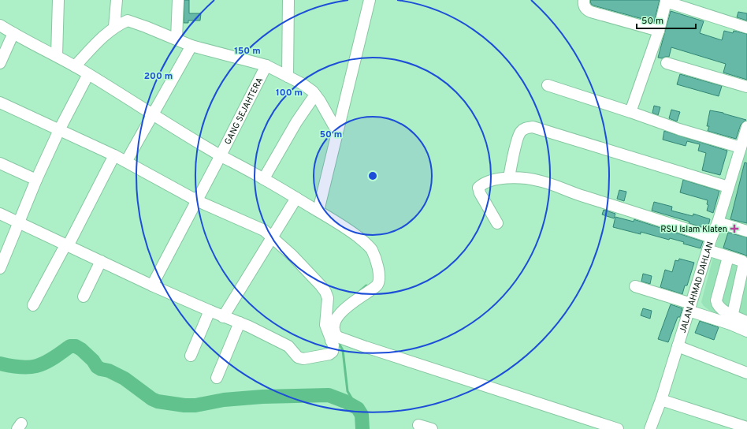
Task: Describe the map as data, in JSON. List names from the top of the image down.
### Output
{
  "streets": {
    "street": ["GANG SEJAHTERA", "JALAN AHMAD DAHLAN"]
  },
  "places": {
    "health": ["RSU Islam Klaten"]
  },
  "scale_bar": "50 m",
  "rings": [
    "150 m",
    "200 m",
    "100 m",
    "50 m"
  ]
}
